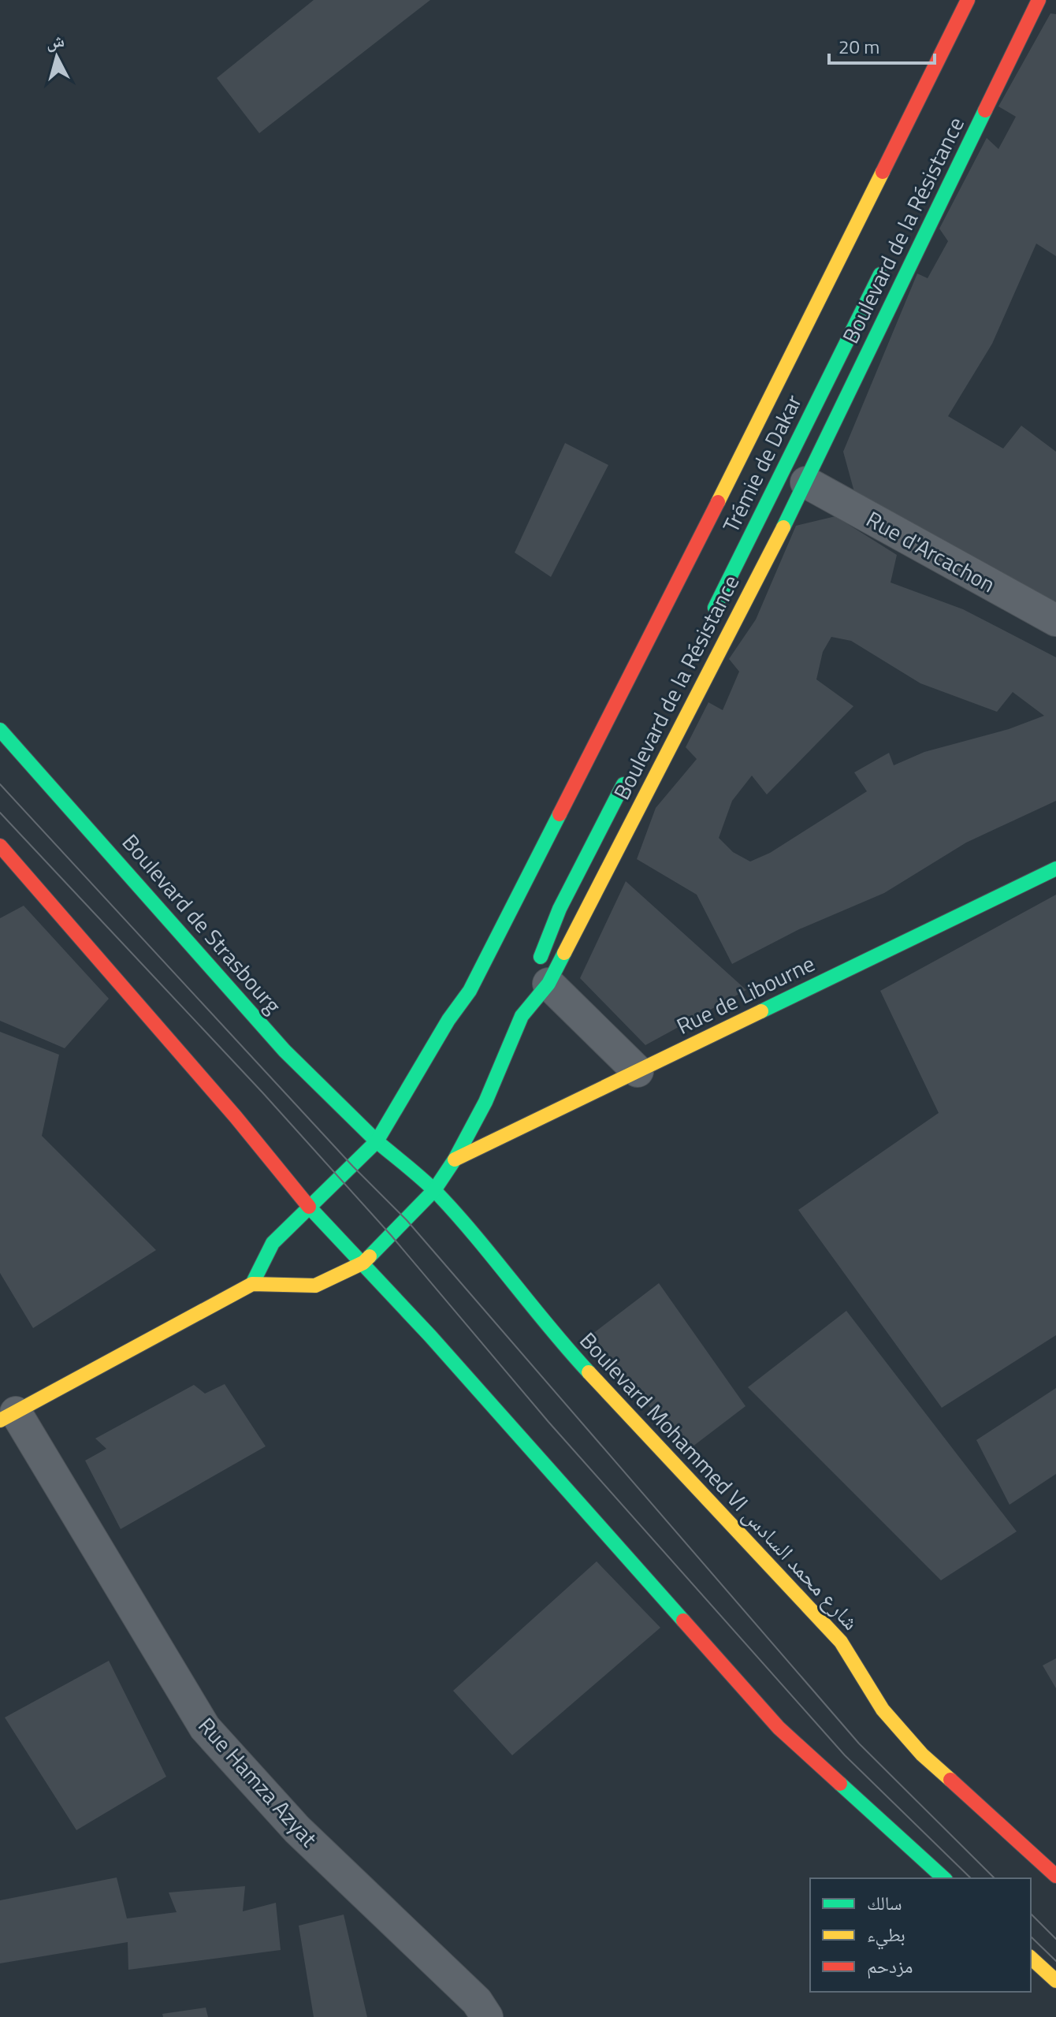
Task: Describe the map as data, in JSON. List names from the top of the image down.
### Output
{
  "streets": {
    "main road": [
      "Boulevard de la Résistance",
      "Trémie de Dakar",
      "Boulevard de Strasbourg",
      "Rue de Libourne",
      "Boulevard Mohammed VI شارع محمد السادس"
    ],
    "street": ["Rue d'Arcachon", "Rue Hamza Azyat"]
  },
  "crossings": [
    ["Boulevard de la Résistance", "Rue d'Arcachon"],
    ["Boulevard de la Résistance", "Boulevard de Strasbourg"],
    ["Boulevard de la Résistance", "Rue de Libourne"],
    ["Boulevard de la Résistance", "Boulevard Mohammed VI شارع محمد السادس"],
    ["Boulevard de la Résistance", "Rue Hamza Azyat"],
    ["Boulevard de Strasbourg", "Boulevard Mohammed VI شارع محمد السادس"]
  ],
  "legend": ["سالك", "بطيء", "مزدحم"],
  "scale_bar": "20 m",
  "north": "top"
}
